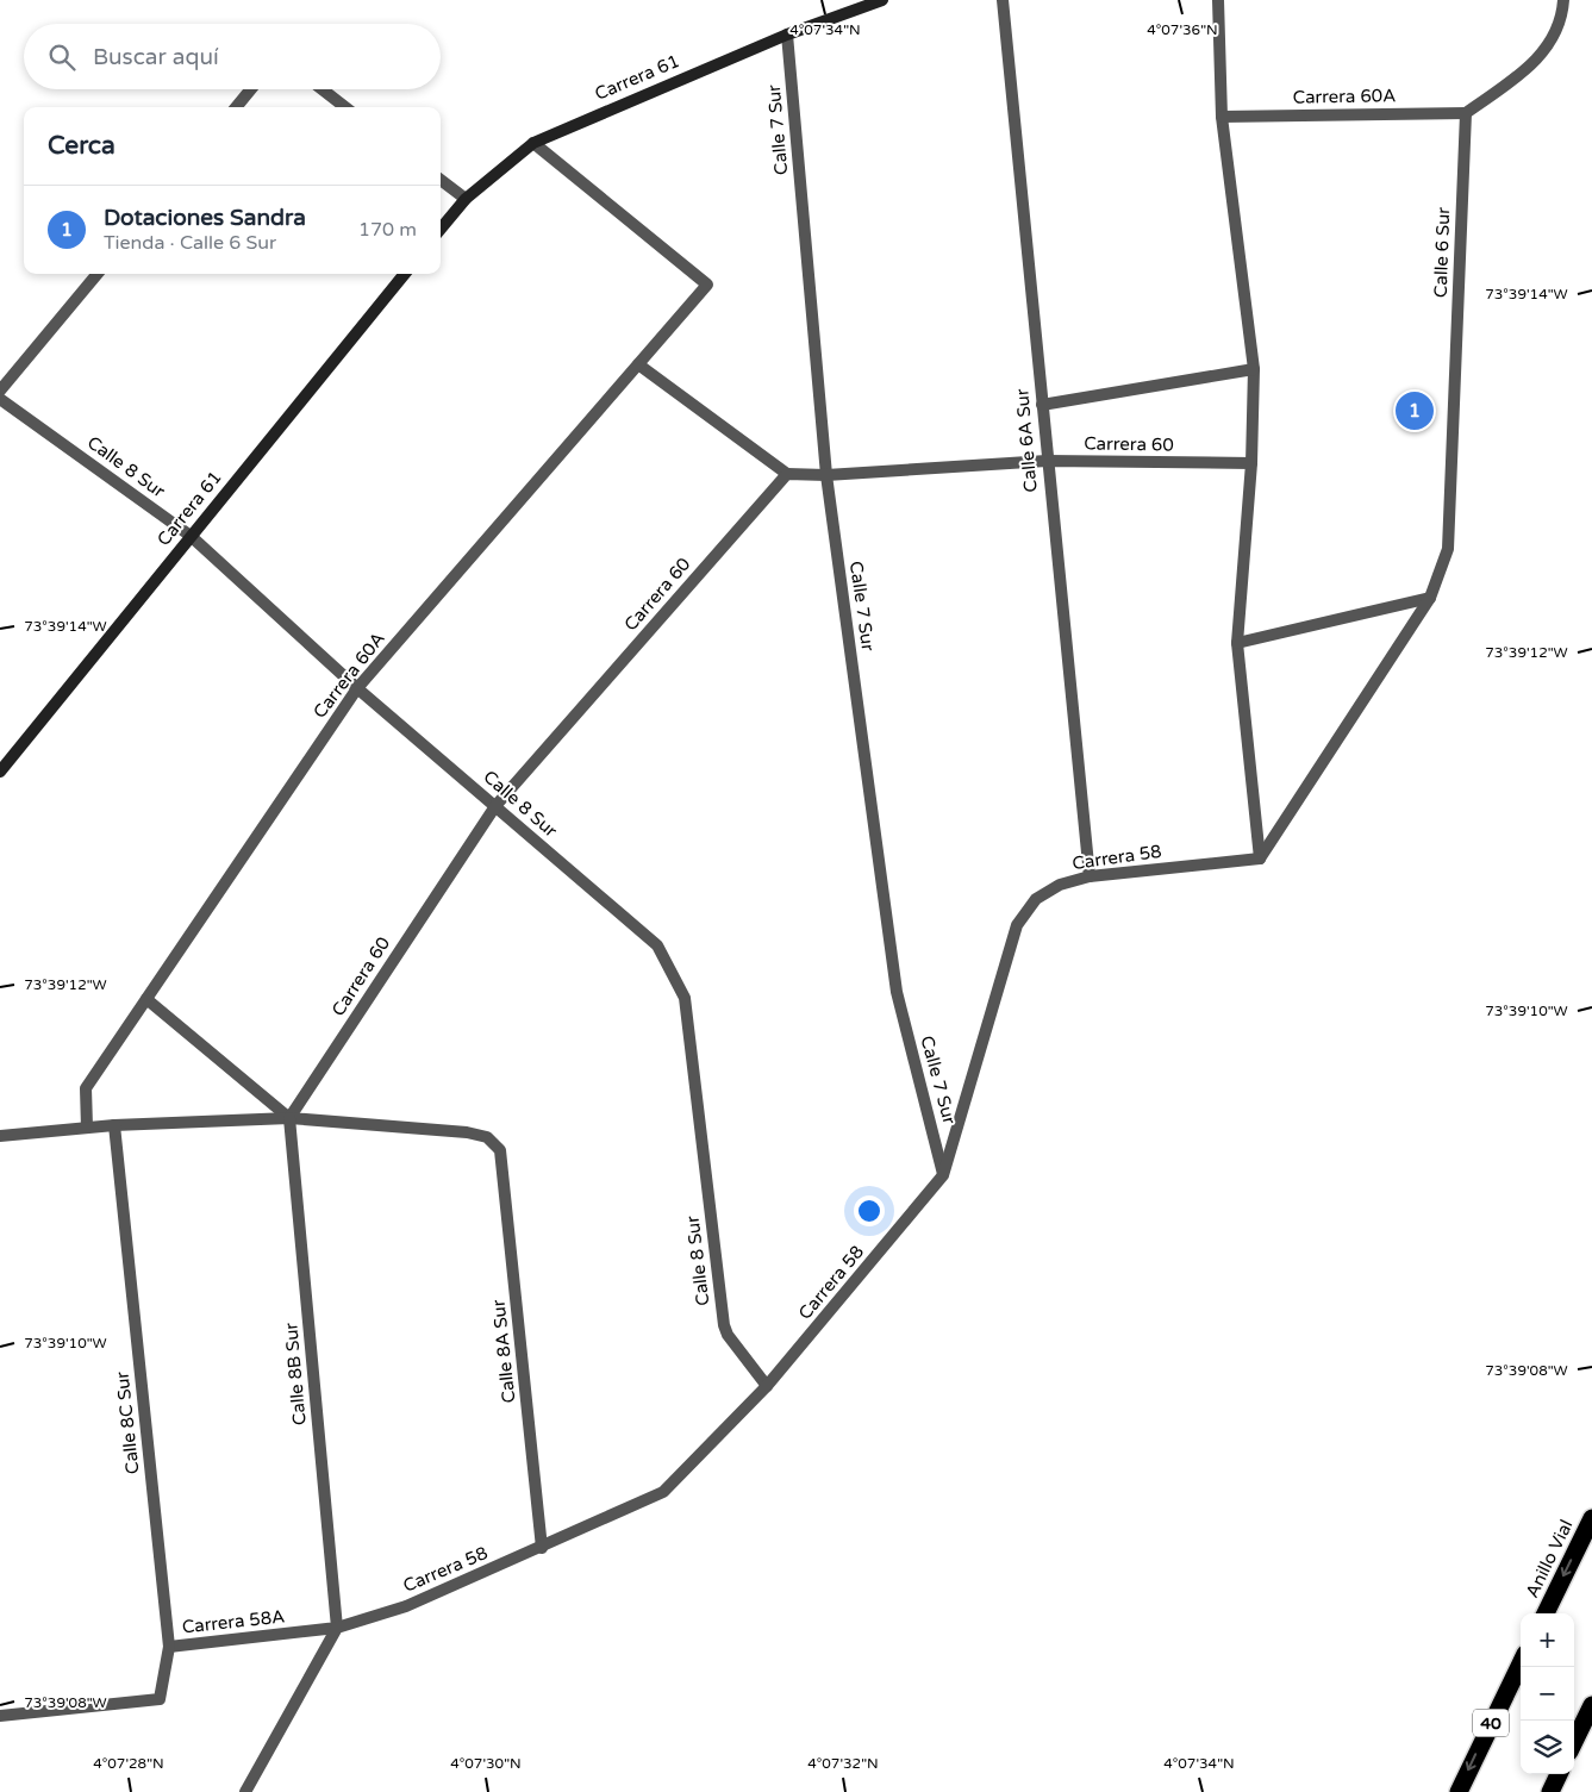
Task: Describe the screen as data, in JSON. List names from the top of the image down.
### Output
{
  "streets": {
    "highway": ["Anillo Vial", "40"],
    "street": [
      "Carrera 61",
      "Carrera 60A",
      "Calle 7 Sur",
      "Calle 6 Sur",
      "Calle 6A Sur",
      "Carrera 60",
      "Calle 8 Sur",
      "Carrera 58",
      "Calle 8A Sur",
      "Calle 8B Sur",
      "Calle 8C Sur",
      "Carrera 58A"
    ]
  },
  "crossings": [
    ["Carrera 61", "Carrera 60A"],
    ["Carrera 61", "Calle 7 Sur"],
    ["Carrera 61", "Calle 8 Sur"],
    ["Carrera 60A", "Calle 6 Sur"],
    ["Carrera 60A", "Calle 8 Sur"],
    ["Calle 7 Sur", "Carrera 60"],
    ["Calle 7 Sur", "Carrera 58"],
    ["Calle 6A Sur", "Carrera 60"],
    ["Calle 6A Sur", "Carrera 58"],
    ["Carrera 60", "Calle 8 Sur"],
    ["Carrera 60", "Calle 8A Sur"],
    ["Carrera 60", "Calle 8B Sur"],
    ["Calle 8 Sur", "Carrera 58"],
    ["Carrera 58", "Calle 8A Sur"],
    ["Carrera 58", "Calle 8B Sur"],
    ["Carrera 58", "Carrera 58A"],
    ["Calle 8A Sur", "Calle 8B Sur"],
    ["Calle 8B Sur", "Carrera 58A"],
    ["Calle 8C Sur", "Carrera 58A"]
  ],
  "one_way": ["Anillo Vial"],
  "page": {
    "search": "Buscar aquí",
    "heading": "Cerca",
    "list": [
      {
        "mark": "1",
        "name": "Dotaciones Sandra",
        "note": "Tienda · Calle 6 Sur",
        "value": "170 m"
      }
    ],
    "pins": "1",
    "map_buttons": ["+", "−"]
  },
  "coordinates": [
    "4°07'34\"N",
    "4°07'36\"N",
    "73°39'14\"W",
    "73°39'12\"W",
    "73°39'10\"W",
    "73°39'08\"W",
    "4°07'28\"N",
    "4°07'30\"N",
    "4°07'32\"N"
  ]
}
